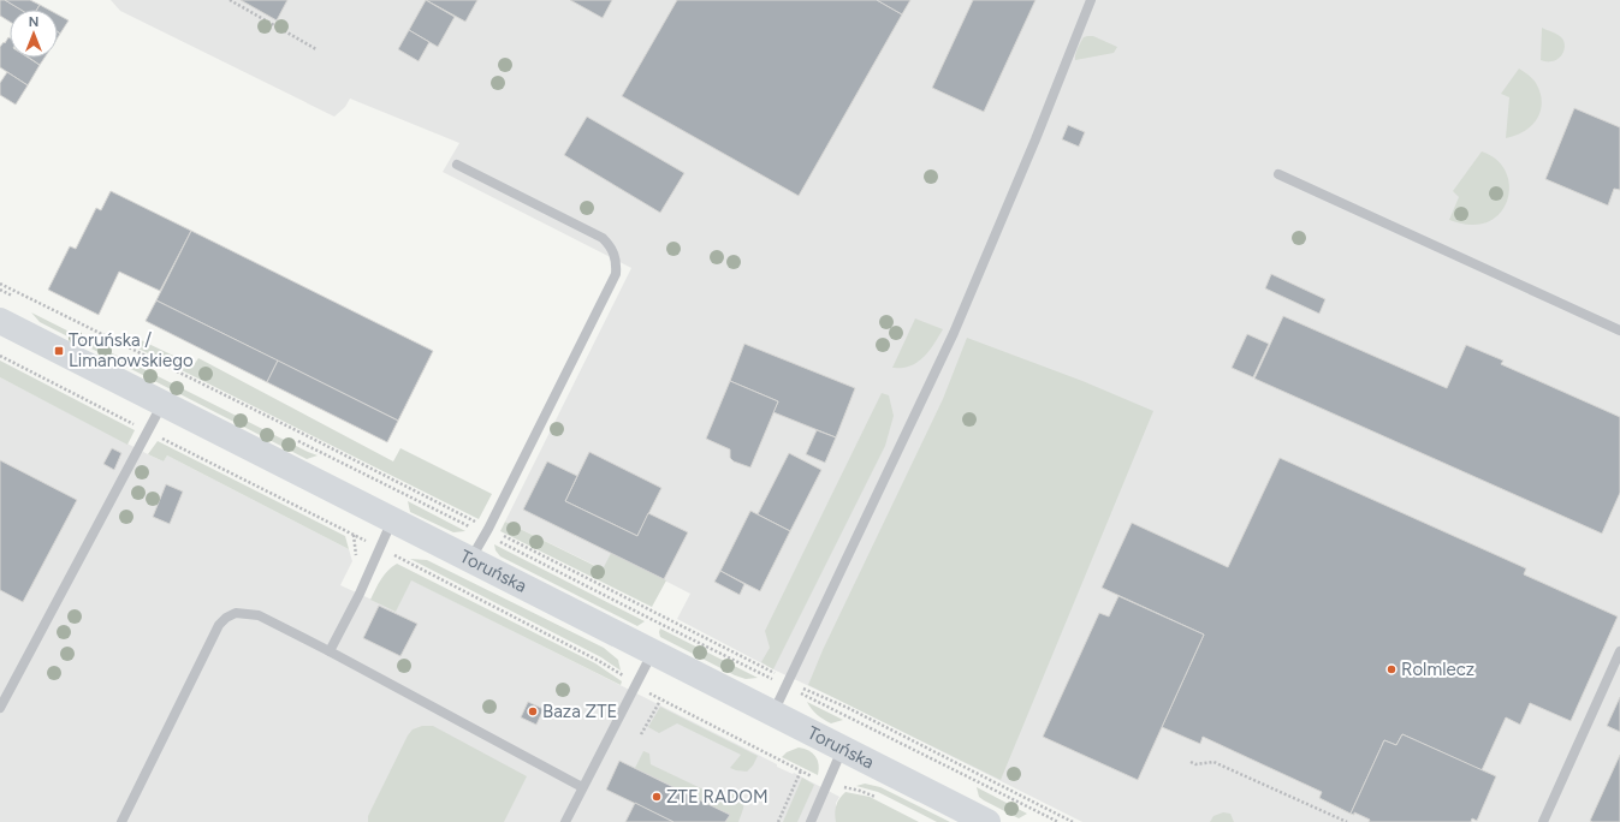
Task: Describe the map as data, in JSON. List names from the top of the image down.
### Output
{
  "streets": {
    "street": ["Toruńska"]
  },
  "places": {
    "transit": ["Toruńska / Limanowskiego"],
    "other": ["Rolmlecz", "Baza ZTE", "ZTE RADOM"]
  },
  "north": "top"
}
